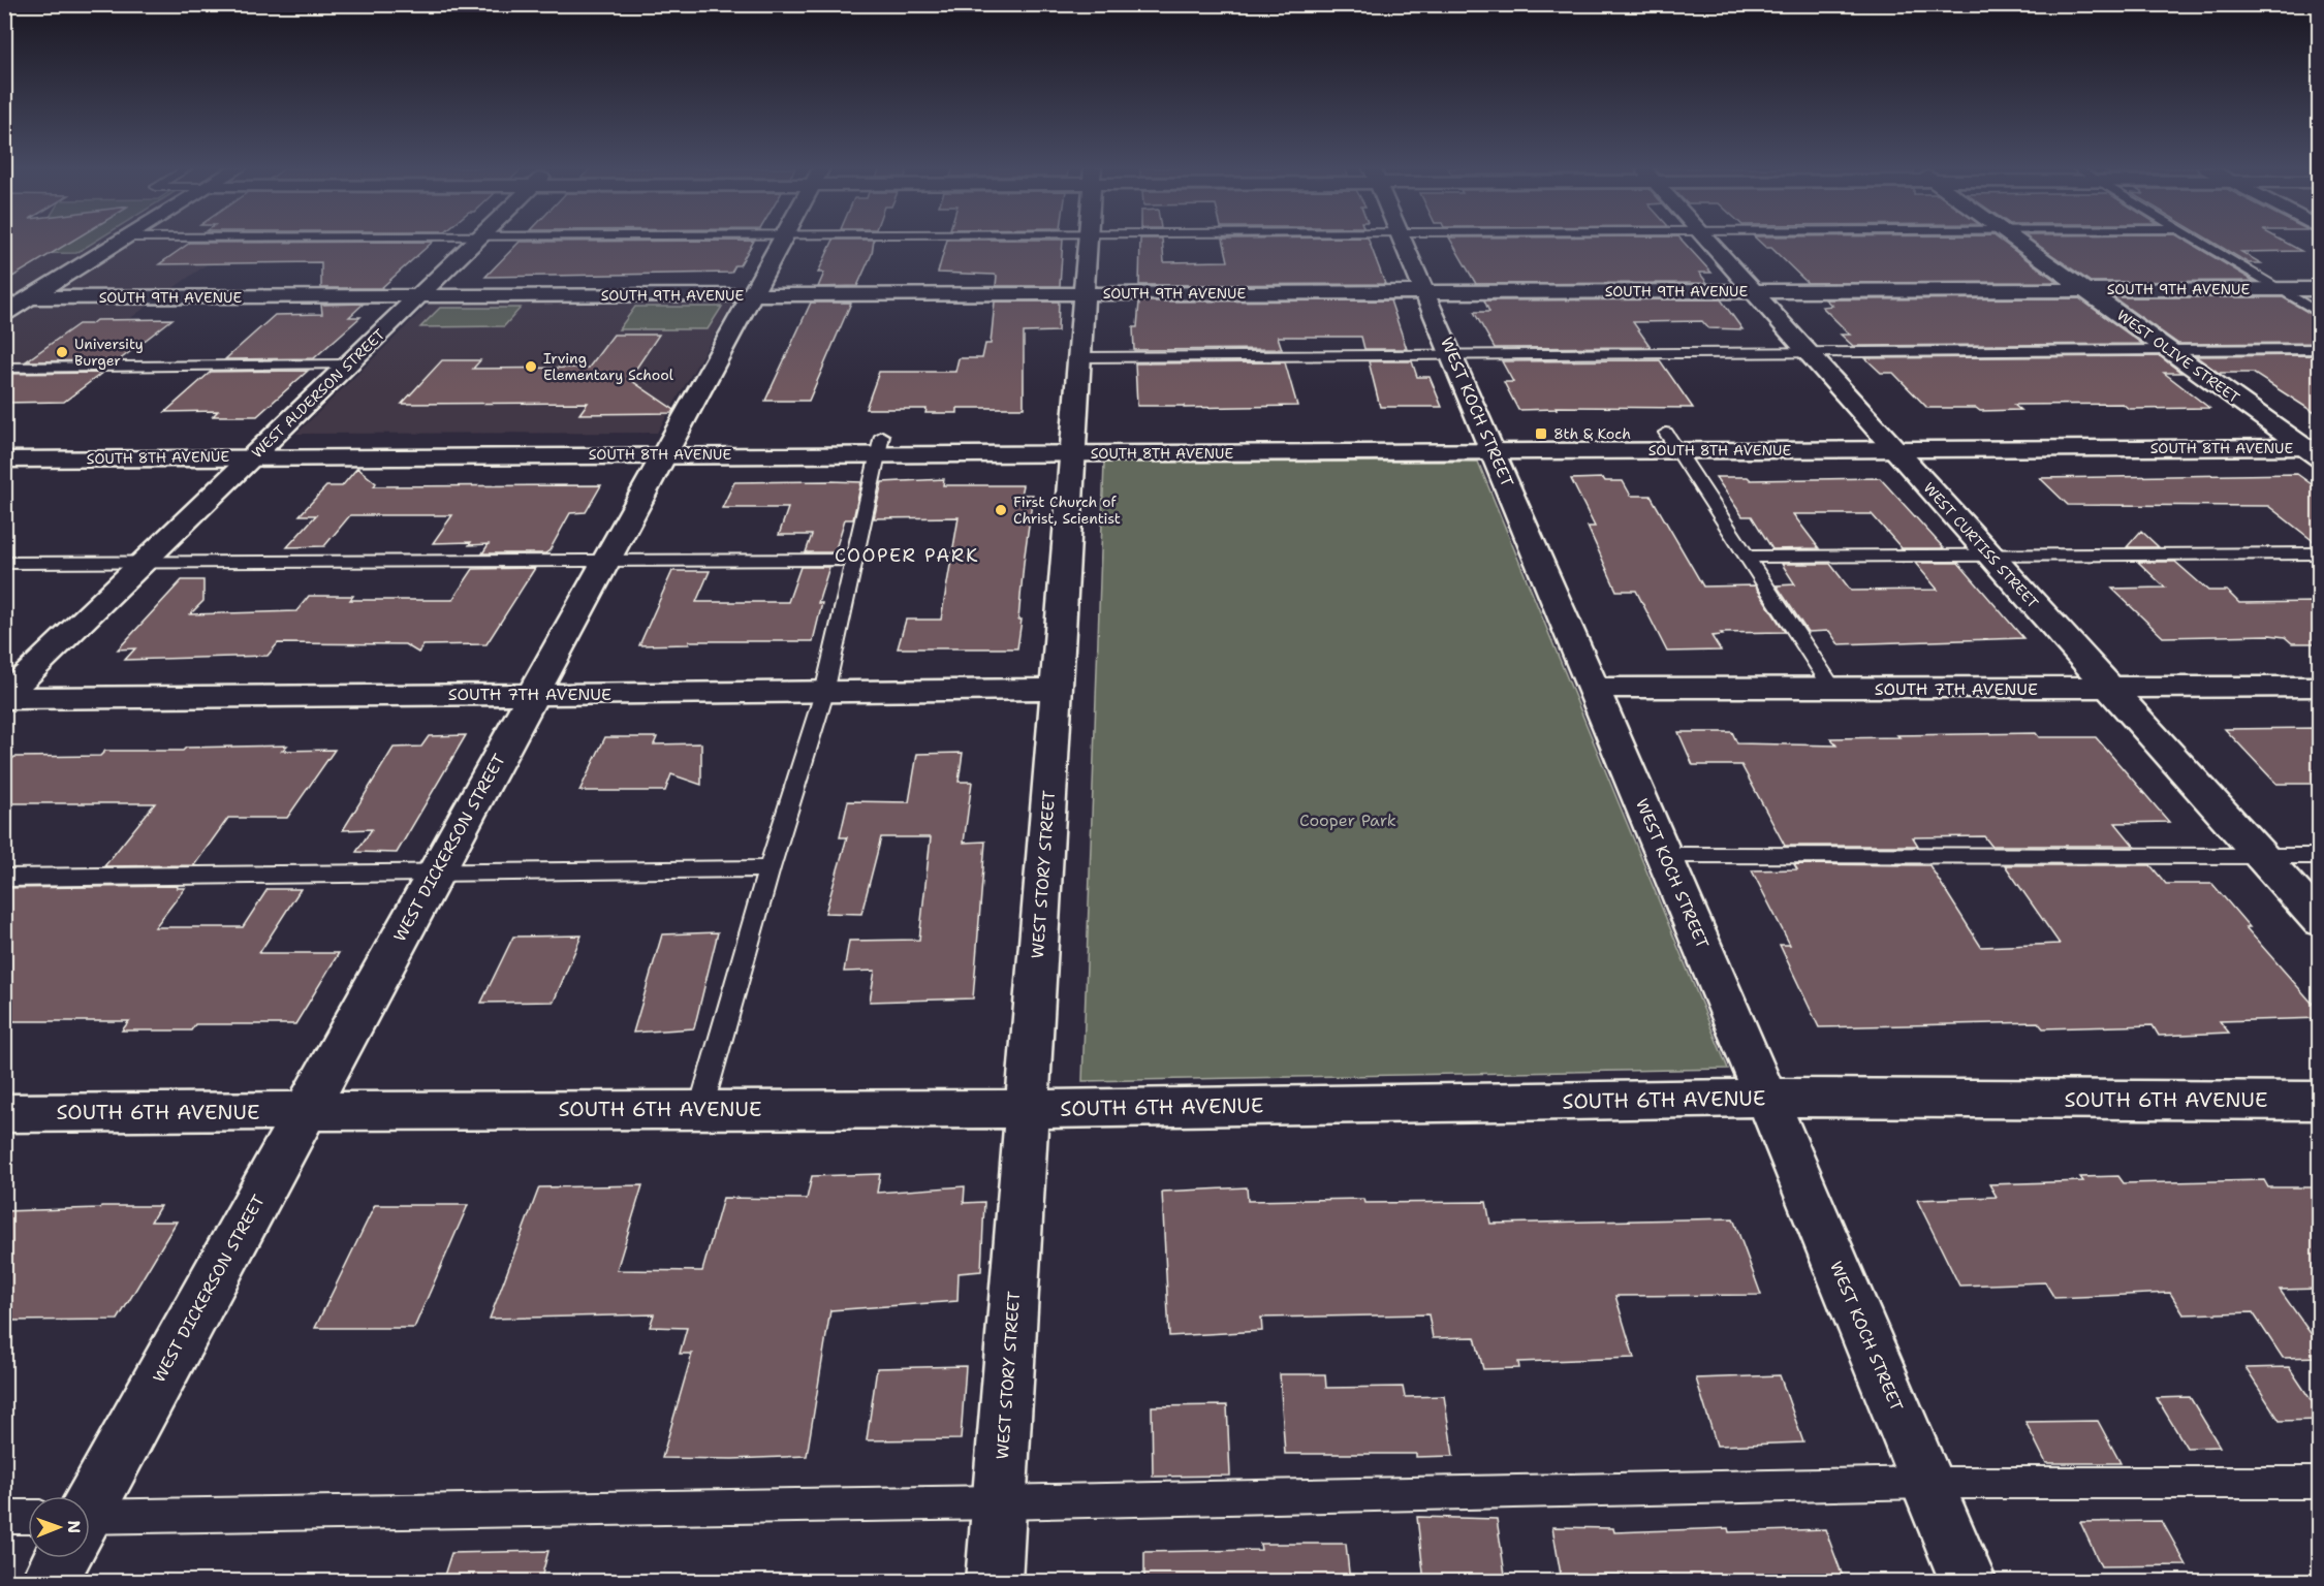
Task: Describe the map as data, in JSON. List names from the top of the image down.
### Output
{
  "streets": {
    "street": [
      "SOUTH 9TH AVENUE",
      "WEST OLIVE STREET",
      "WEST ALDERSON STREET",
      "WEST KOCH STREET",
      "SOUTH 8TH AVENUE",
      "WEST CURTISS STREET",
      "SOUTH 7TH AVENUE",
      "WEST DICKERSON STREET",
      "WEST STORY STREET",
      "SOUTH 6TH AVENUE"
    ]
  },
  "crossings": [
    ["SOUTH 9TH AVENUE", "WEST OLIVE STREET"],
    ["SOUTH 9TH AVENUE", "WEST ALDERSON STREET"],
    ["SOUTH 9TH AVENUE", "WEST KOCH STREET"],
    ["SOUTH 9TH AVENUE", "WEST CURTISS STREET"],
    ["SOUTH 9TH AVENUE", "WEST DICKERSON STREET"],
    ["SOUTH 9TH AVENUE", "WEST STORY STREET"],
    ["WEST OLIVE STREET", "SOUTH 8TH AVENUE"],
    ["WEST ALDERSON STREET", "SOUTH 8TH AVENUE"],
    ["WEST ALDERSON STREET", "SOUTH 7TH AVENUE"],
    ["WEST KOCH STREET", "SOUTH 8TH AVENUE"],
    ["WEST KOCH STREET", "SOUTH 7TH AVENUE"],
    ["WEST KOCH STREET", "SOUTH 6TH AVENUE"],
    ["SOUTH 8TH AVENUE", "WEST CURTISS STREET"],
    ["SOUTH 8TH AVENUE", "WEST DICKERSON STREET"],
    ["SOUTH 8TH AVENUE", "WEST STORY STREET"],
    ["WEST CURTISS STREET", "SOUTH 7TH AVENUE"],
    ["SOUTH 7TH AVENUE", "WEST DICKERSON STREET"],
    ["SOUTH 7TH AVENUE", "WEST STORY STREET"],
    ["WEST DICKERSON STREET", "SOUTH 6TH AVENUE"],
    ["WEST STORY STREET", "SOUTH 6TH AVENUE"]
  ],
  "districts": ["COOPER PARK"],
  "parks": ["Cooper Park"],
  "places": {
    "other": ["University Burger", "Irving Elementary School", "First Church of Christ, Scientist"],
    "transit": ["8th & Koch"]
  },
  "north": "right"
}
